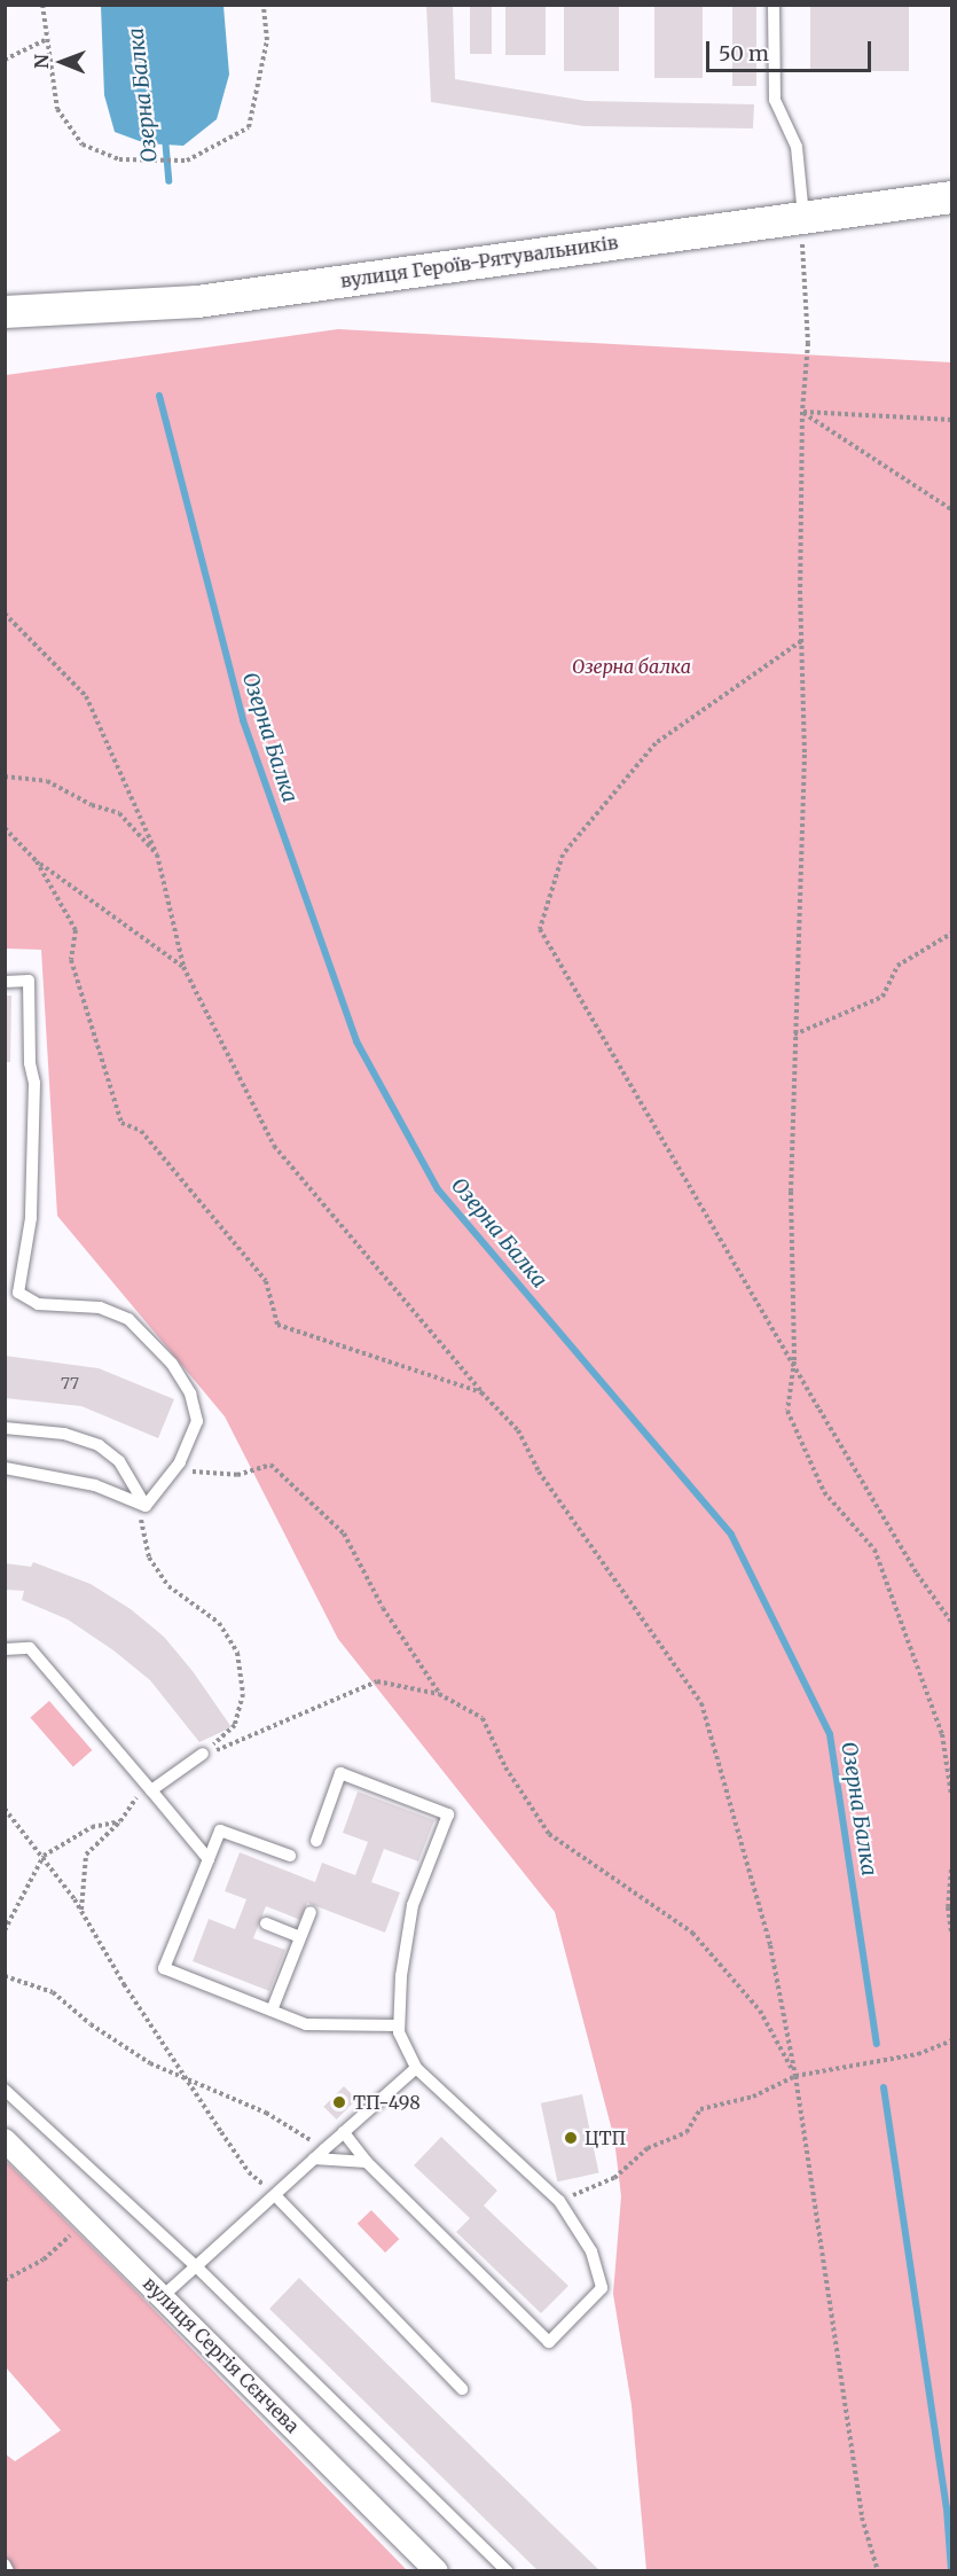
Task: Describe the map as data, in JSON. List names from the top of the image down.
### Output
{
  "streets": {
    "main road": ["вулиця Героїв-Рятувальників"],
    "street": ["вулиця Сергія Сєнчева"]
  },
  "water": ["Озерна Балка"],
  "parks": ["Озерна балка"],
  "places": ["ТП-498", "ЦТП"],
  "house_numbers": ["77"],
  "scale_bar": "50 m",
  "north": "left"
}
